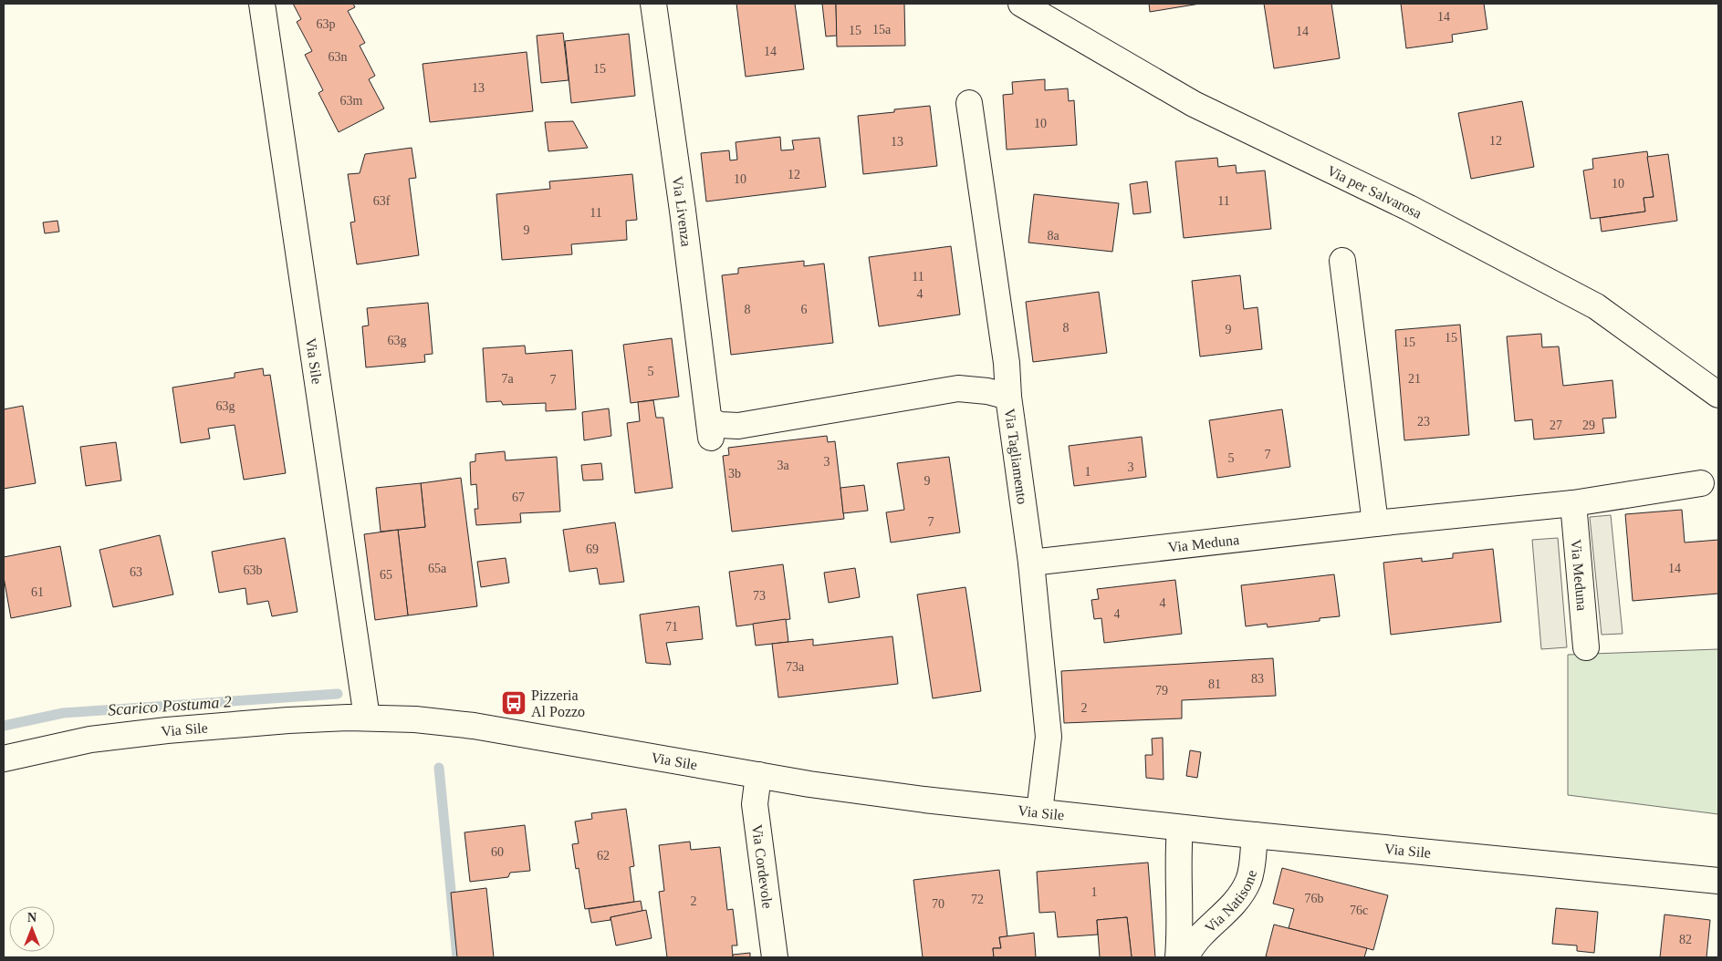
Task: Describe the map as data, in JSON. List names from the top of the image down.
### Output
{
  "streets": {
    "street": [
      "Via per Salvarosa",
      "Via Livenza",
      "Via Sile",
      "Via Tagliamento",
      "Via Meduna",
      "Via Cordevole",
      "Via Natisone"
    ]
  },
  "crossings": [
    ["Via Livenza", "Via Tagliamento"],
    ["Via Sile", "Via Tagliamento"],
    ["Via Sile", "Via Cordevole"],
    ["Via Sile", "Via Natisone"],
    ["Via Tagliamento", "Via Meduna"]
  ],
  "water": ["Scarico Postuma 2"],
  "places": {
    "bus stop": ["Pizzeria Al Pozzo"]
  },
  "house_numbers": [
    "14",
    "63p",
    "15a",
    "15",
    "14",
    "14",
    "63n",
    "15",
    "13",
    "63m",
    "10",
    "12",
    "13",
    "12",
    "10",
    "10",
    "63f",
    "11",
    "11",
    "9",
    "8a",
    "11",
    "4",
    "8",
    "6",
    "8",
    "9",
    "15",
    "63g",
    "15",
    "5",
    "7a",
    "21",
    "7",
    "63g",
    "23",
    "27",
    "29",
    "7",
    "5",
    "3",
    "3a",
    "3",
    "1",
    "3b",
    "9",
    "67",
    "7",
    "69",
    "65a",
    "14",
    "63b",
    "63",
    "65",
    "61",
    "73",
    "4",
    "4",
    "71",
    "73a",
    "83",
    "81",
    "79",
    "2",
    "60",
    "62",
    "1",
    "76b",
    "72",
    "2",
    "70",
    "76c",
    "82"
  ],
  "north": "top"
}
